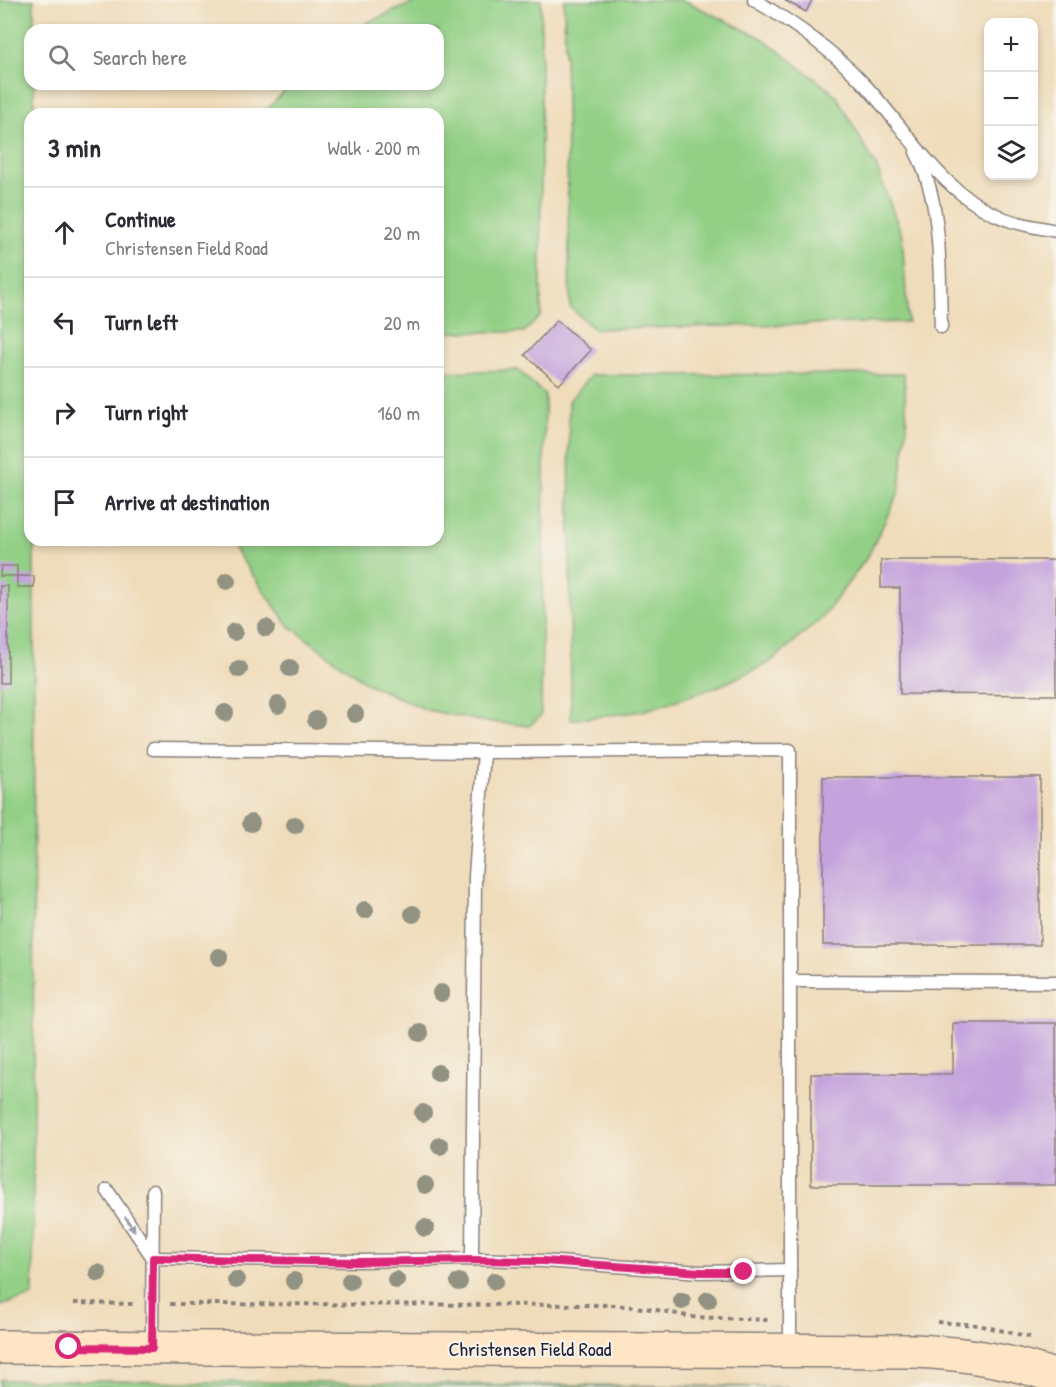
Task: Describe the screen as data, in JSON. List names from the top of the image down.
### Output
{
  "streets": {
    "street": ["Christensen Field Road"]
  },
  "page": {
    "map_buttons": ["+", "−"],
    "search": "Search here",
    "heading": ["3 min", "Walk · 200 m"],
    "list": [
      ["Continue", "Christensen Field Road", "20 m"],
      ["Turn left", "20 m"],
      ["Turn right", "160 m"],
      "Arrive at destination"
    ]
  }
}
